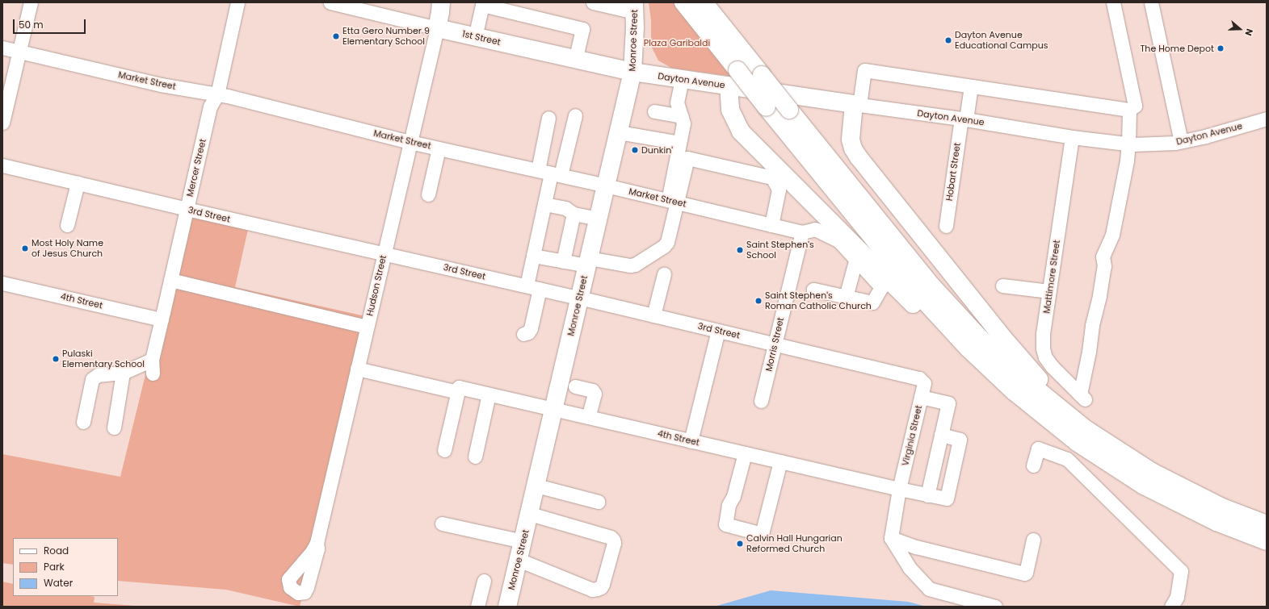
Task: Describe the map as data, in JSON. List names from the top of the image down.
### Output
{
  "streets": {
    "main road": ["1st Street", "Monroe Street", "Dayton Avenue"],
    "street": [
      "Market Street",
      "Mercer Street",
      "Hobart Street",
      "3rd Street",
      "Mattimore Street",
      "Hudson Street",
      "4th Street",
      "Morris Street",
      "Virginia Street"
    ]
  },
  "crossings": [
    ["1st Street", "Monroe Street"],
    ["1st Street", "Dayton Avenue"],
    ["1st Street", "Hudson Street"],
    ["Monroe Street", "Market Street"],
    ["Monroe Street", "Dayton Avenue"],
    ["Monroe Street", "3rd Street"],
    ["Monroe Street", "4th Street"],
    ["Market Street", "Mercer Street"],
    ["Market Street", "Hudson Street"],
    ["Market Street", "Morris Street"],
    ["Dayton Avenue", "Hobart Street"],
    ["Dayton Avenue", "Mattimore Street"],
    ["Mercer Street", "3rd Street"],
    ["Mercer Street", "4th Street"],
    ["3rd Street", "Hudson Street"],
    ["3rd Street", "Morris Street"],
    ["3rd Street", "Virginia Street"],
    ["Hudson Street", "4th Street"],
    ["4th Street", "Virginia Street"]
  ],
  "parks": ["Plaza Garibaldi"],
  "places": [
    "Etta Gero Number 9 Elementary School",
    "Dayton Avenue Educational Campus",
    "The Home Depot",
    "Dunkin'",
    "Most Holy Name of Jesus Church",
    "Saint Stephen's School",
    "Saint Stephen's Roman Catholic Church",
    "Pulaski Elementary School",
    "Calvin Hall Hungarian Reformed Church"
  ],
  "legend": ["Road", "Park", "Water"],
  "scale_bar": "50 m",
  "north": "right"
}
